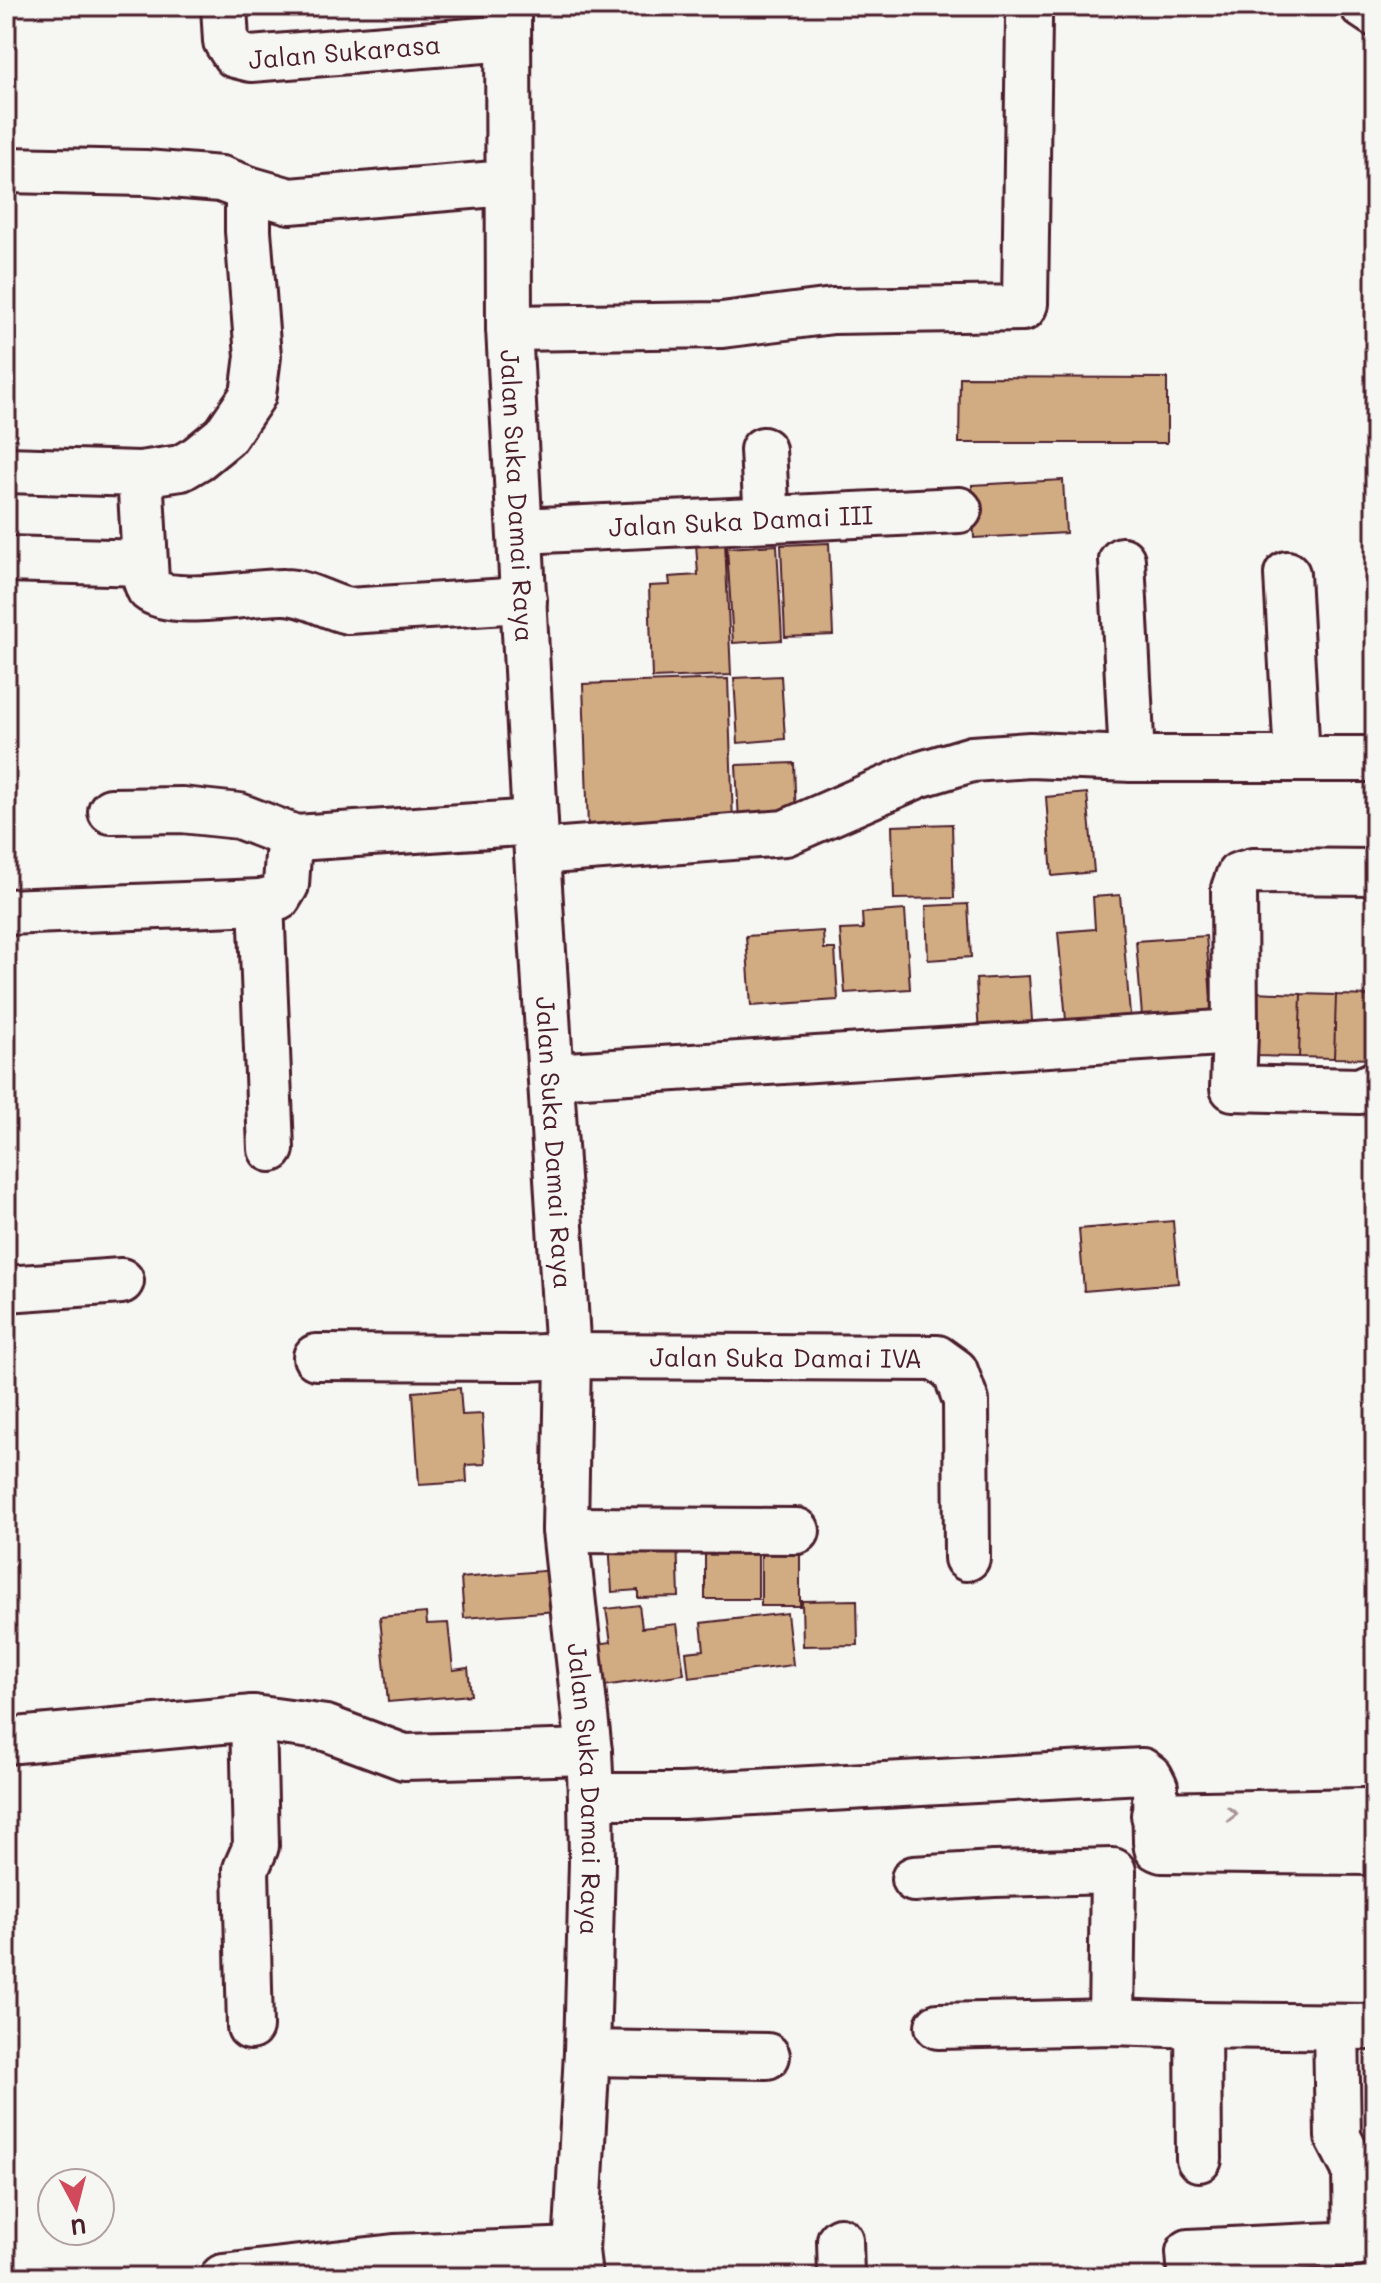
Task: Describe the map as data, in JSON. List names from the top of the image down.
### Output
{
  "streets": {
    "street": [
      "Jalan Sukarasa",
      "Jalan Suka Damai Raya",
      "Jalan Suka Damai III",
      "Jalan Suka Damai IVA"
    ]
  },
  "crossings": [
    ["Jalan Sukarasa", "Jalan Suka Damai Raya"],
    ["Jalan Suka Damai Raya", "Jalan Suka Damai III"],
    ["Jalan Suka Damai Raya", "Jalan Suka Damai IVA"]
  ],
  "north": "bottom"
}
